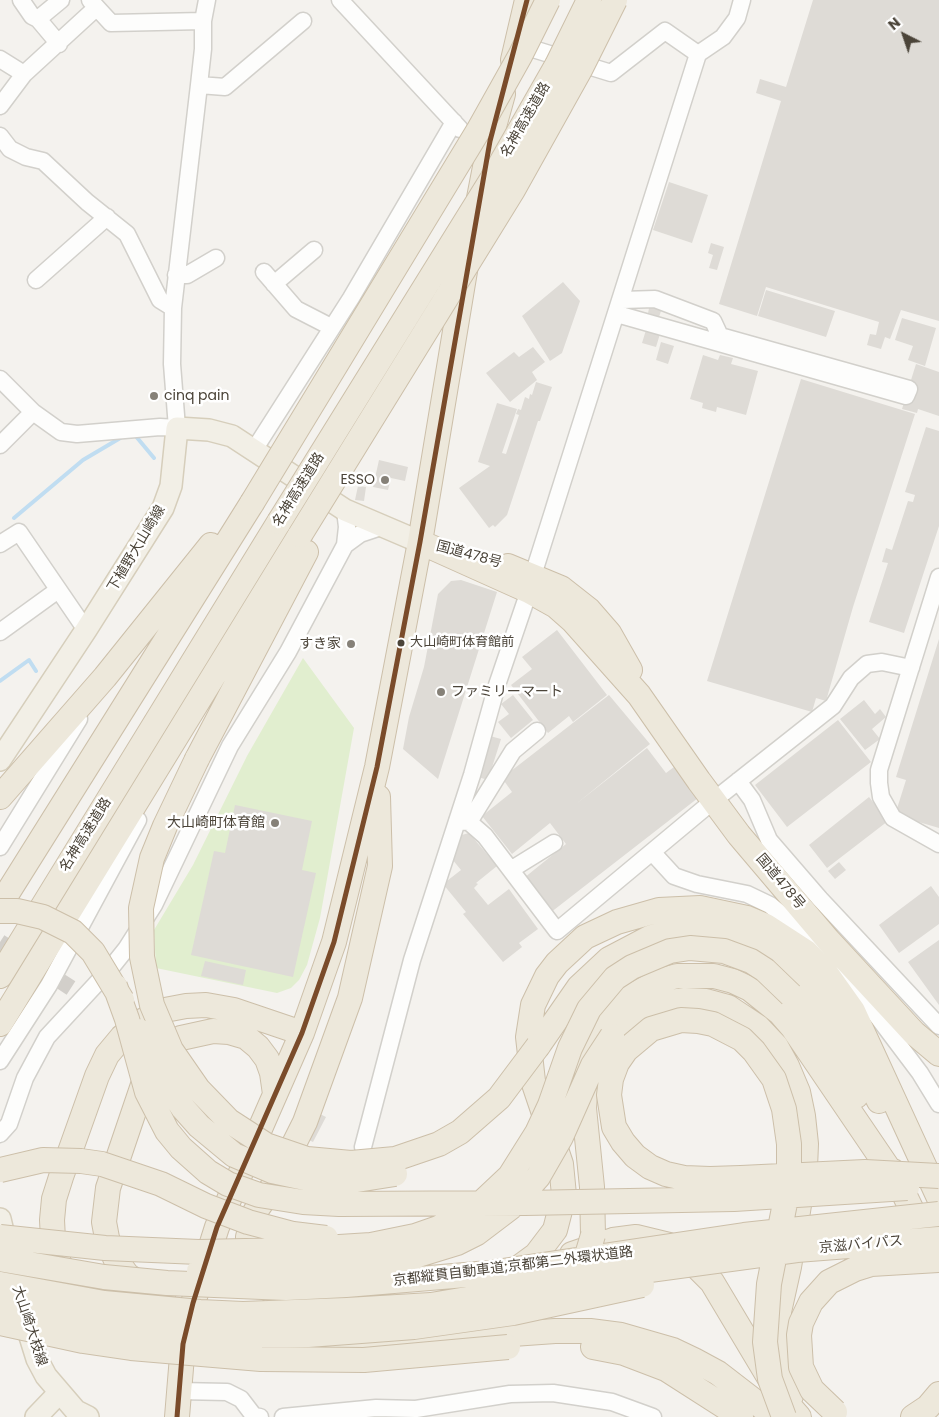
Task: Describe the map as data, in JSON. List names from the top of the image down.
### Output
{
  "streets": {
    "highway": [
      "名神高速道路",
      "国道478号",
      "京滋バイパス",
      "京都縦貫自動車道;京都第二外環状道路"
    ],
    "main road": ["下植野大山崎線", "大山崎大枝線"]
  },
  "crossings": [
    ["京滋バイパス", "京都縦貫自動車道;京都第二外環状道路"],
    ["京都縦貫自動車道;京都第二外環状道路", "大山崎大枝線"]
  ],
  "places": [
    "cinq pain",
    "ESSO",
    "大山崎町体育館前",
    "すき家",
    "ファミリーマート",
    "大山崎町体育館"
  ],
  "north": "top left"
}
